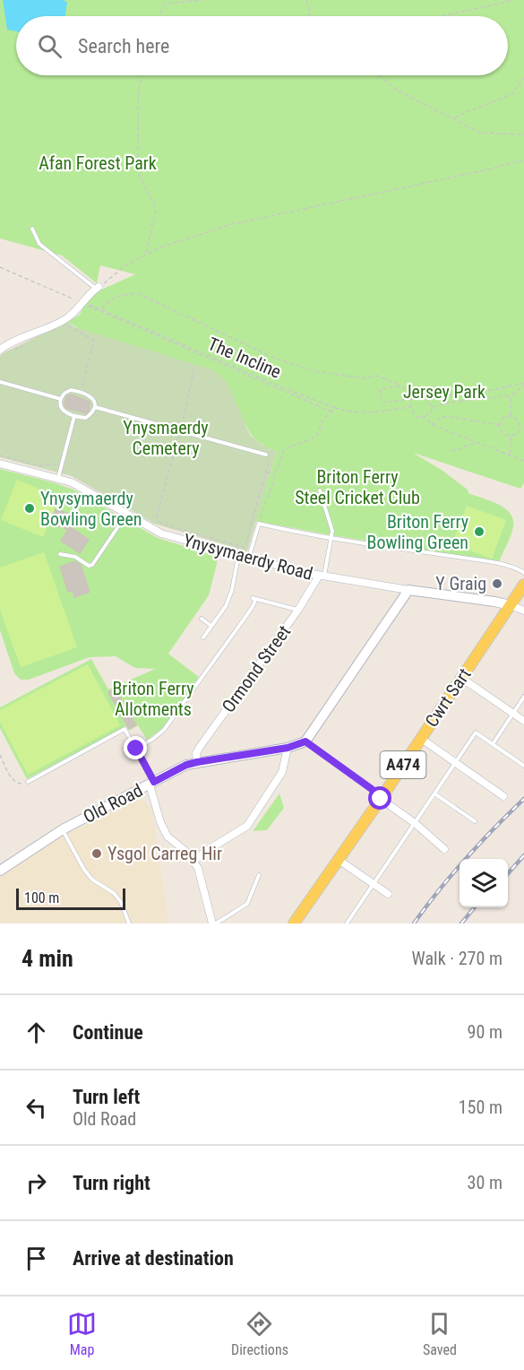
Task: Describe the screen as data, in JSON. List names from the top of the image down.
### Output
{
  "streets": {
    "main road": ["Cwrt Sart", "A474"],
    "street": ["Ynysymaerdy Road", "Ormond Street", "Old Road"],
    "path": ["The Incline"]
  },
  "crossings": [
    ["Ynysymaerdy Road", "Ormond Street"],
    ["Ynysymaerdy Road", "Cwrt Sart"],
    ["Ynysymaerdy Road", "A474"],
    ["Ormond Street", "Old Road"],
    ["Cwrt Sart", "A474"]
  ],
  "parks": [
    "Afan Forest Park",
    "Jersey Park",
    "Ynysmaerdy Cemetery",
    "Briton Ferry Steel Cricket Club",
    "Briton Ferry Allotments"
  ],
  "places": [
    "Ynysymaerdy Bowling Green",
    "Briton Ferry Bowling Green",
    "Y Graig",
    "Ysgol Carreg Hir"
  ],
  "scale_bar": "100 m",
  "page": {
    "search": "Search here",
    "scale": "100 m",
    "heading": ["4 min", "Walk · 270 m"],
    "list": [
      ["Continue", "90 m"],
      ["Turn left", "Old Road", "150 m"],
      ["Turn right", "30 m"],
      "Arrive at destination"
    ],
    "nav": ["Map", "Directions", "Saved"]
  }
}
